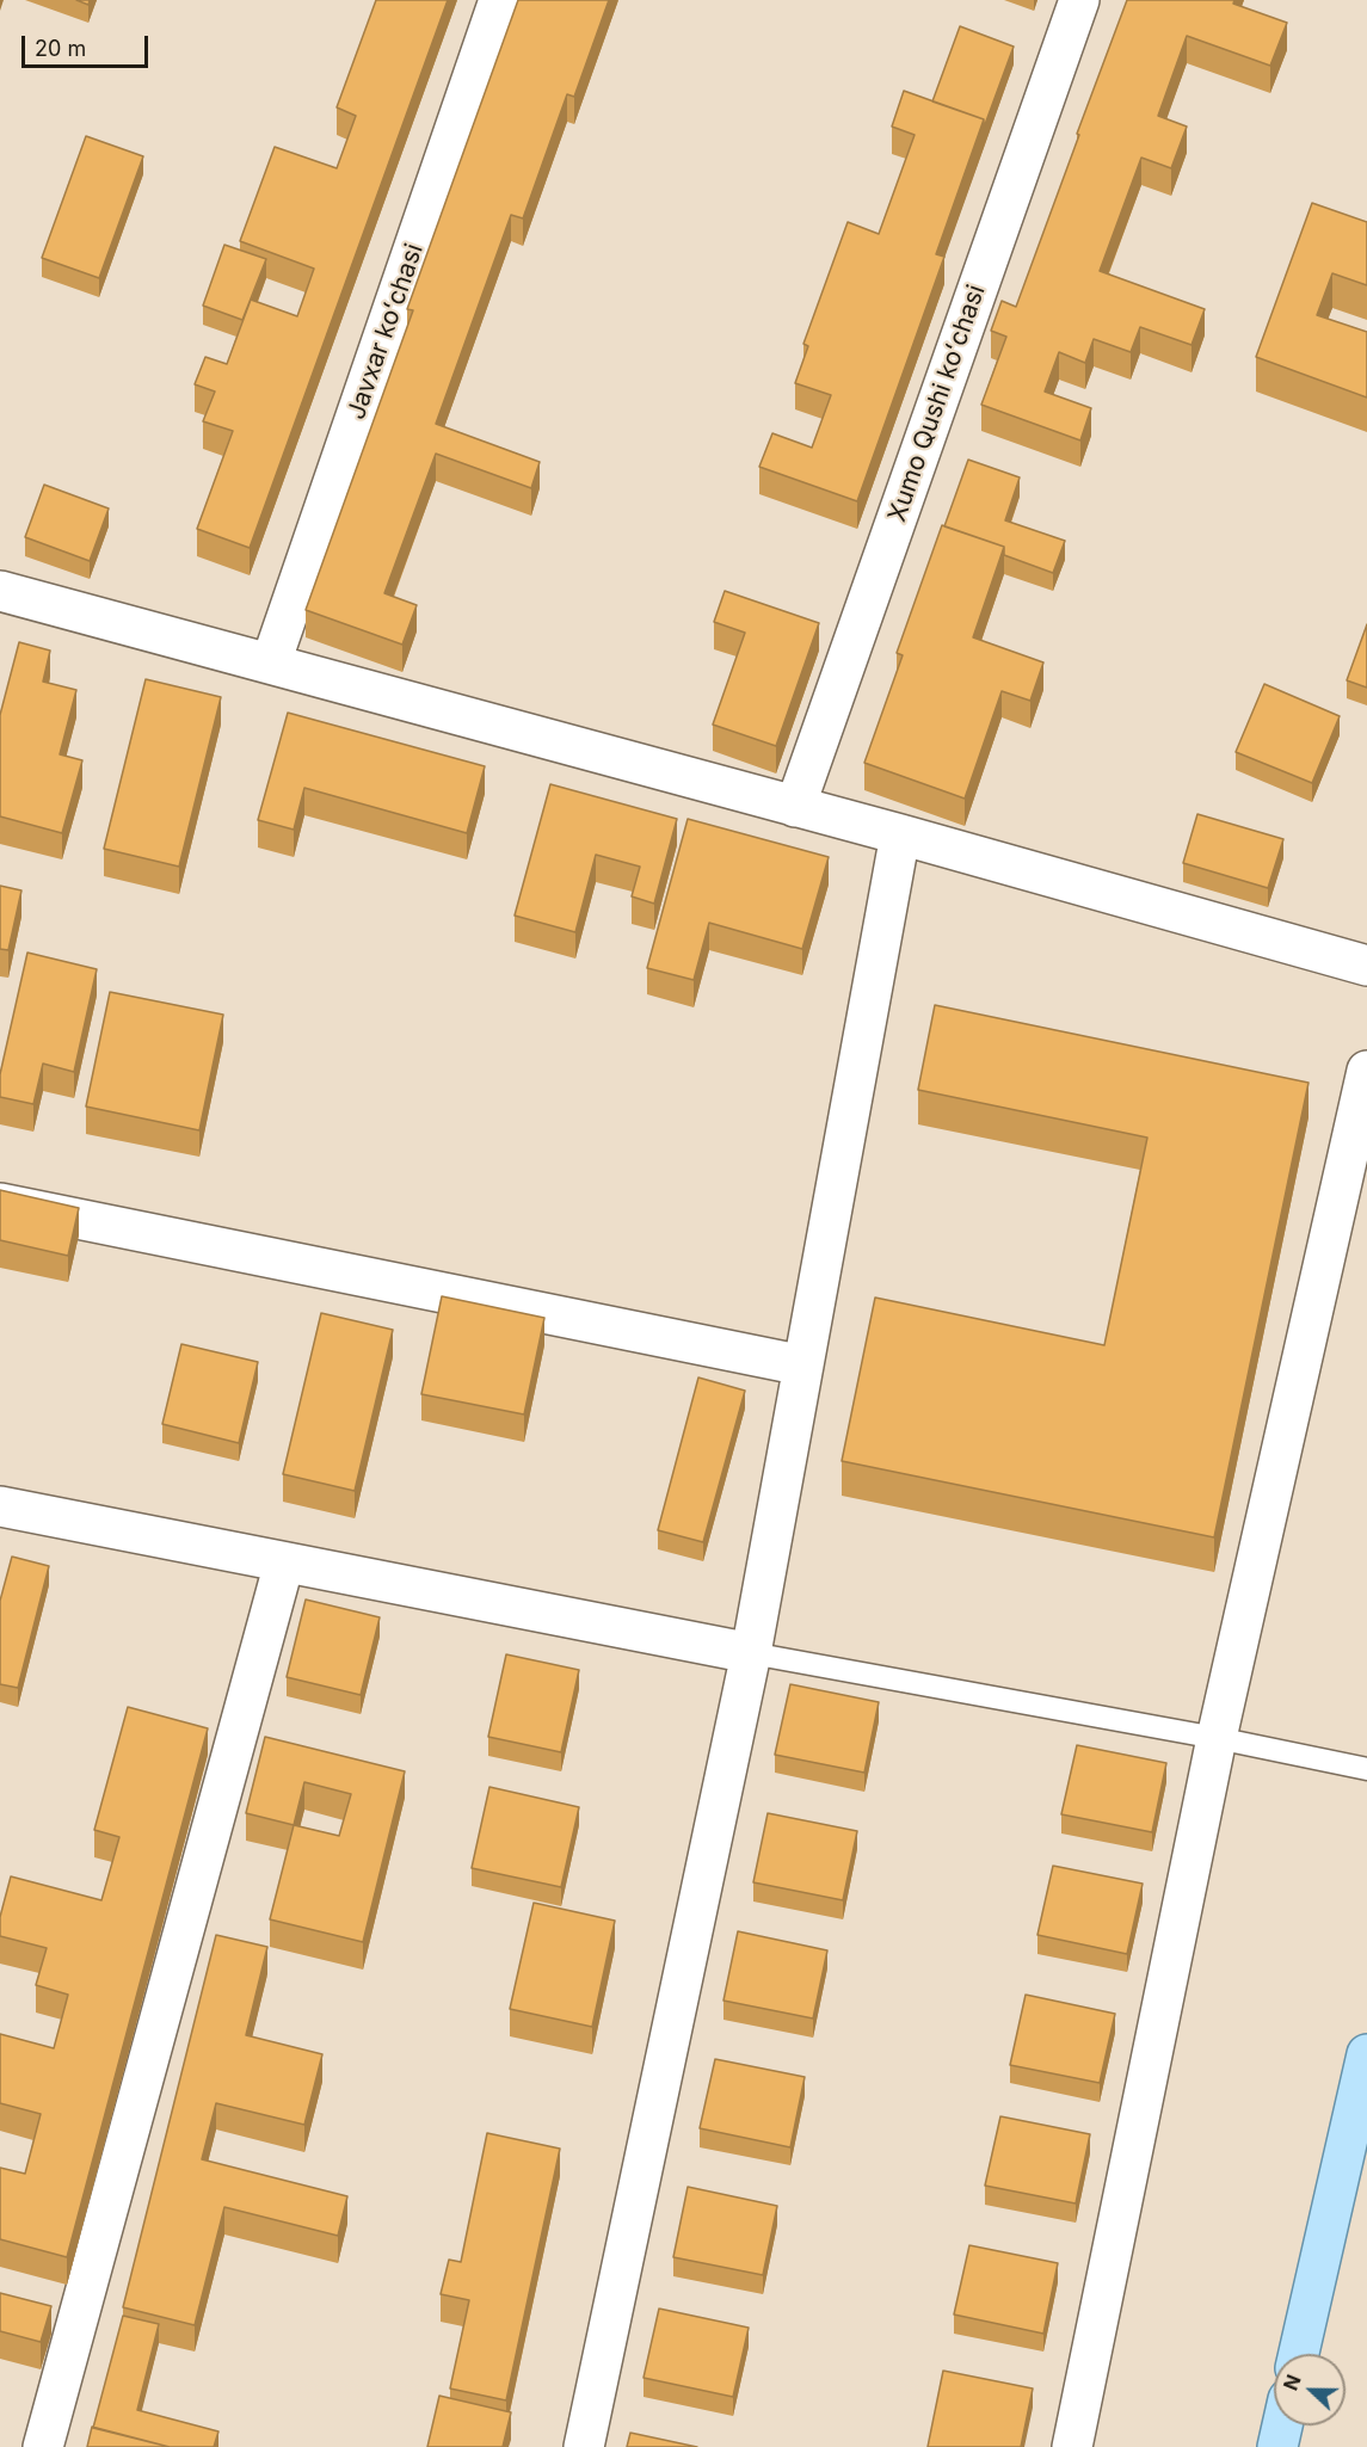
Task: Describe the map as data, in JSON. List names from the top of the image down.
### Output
{
  "streets": {
    "street": ["Javxar koʻchasi", "Xumo Qushi koʻchasi"]
  },
  "scale_bar": "20 m",
  "north": "left"
}
